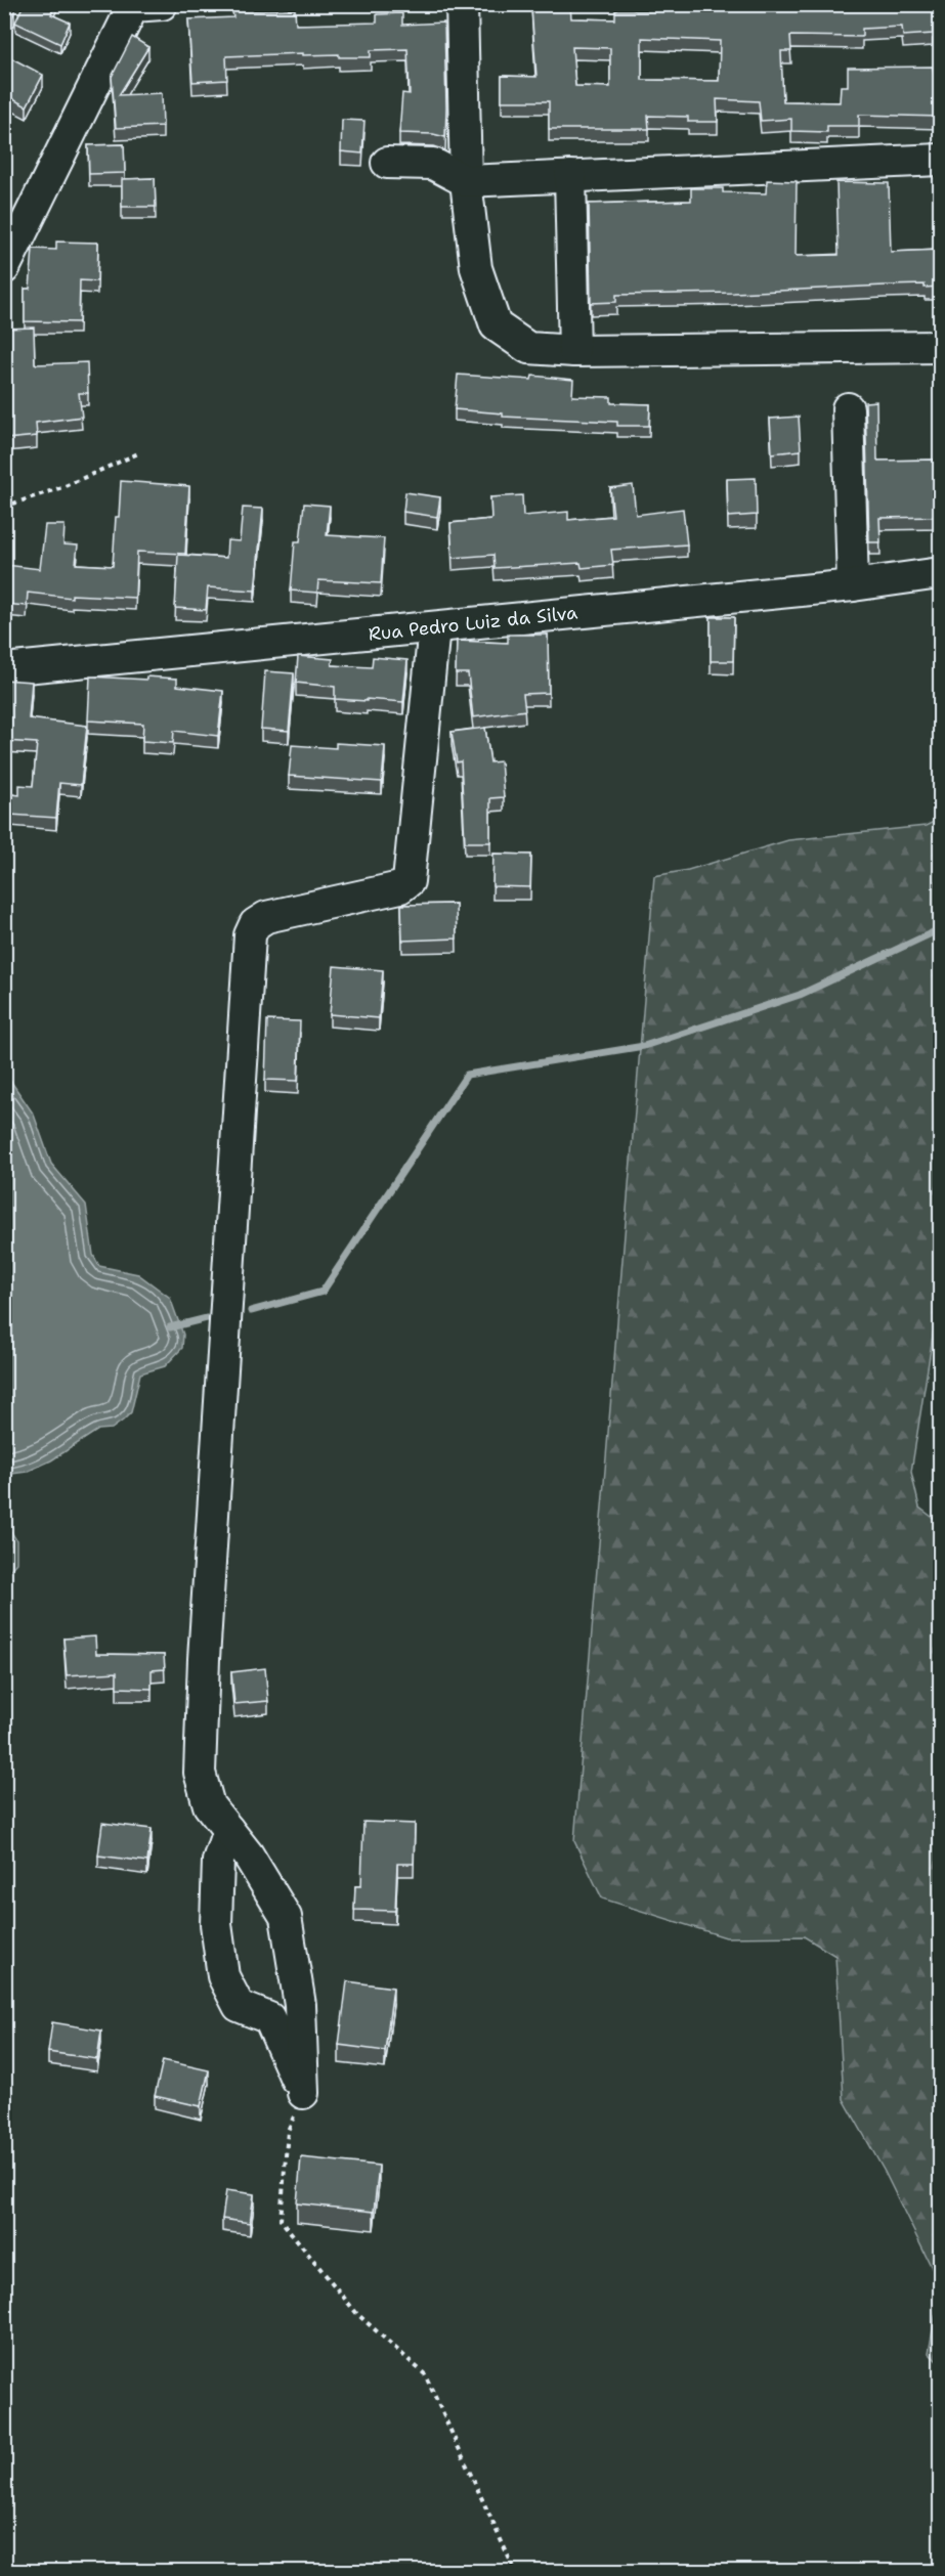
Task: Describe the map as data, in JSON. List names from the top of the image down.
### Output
{
  "streets": {
    "street": ["Rua Pedro Luiz da Silva"]
  }
}
